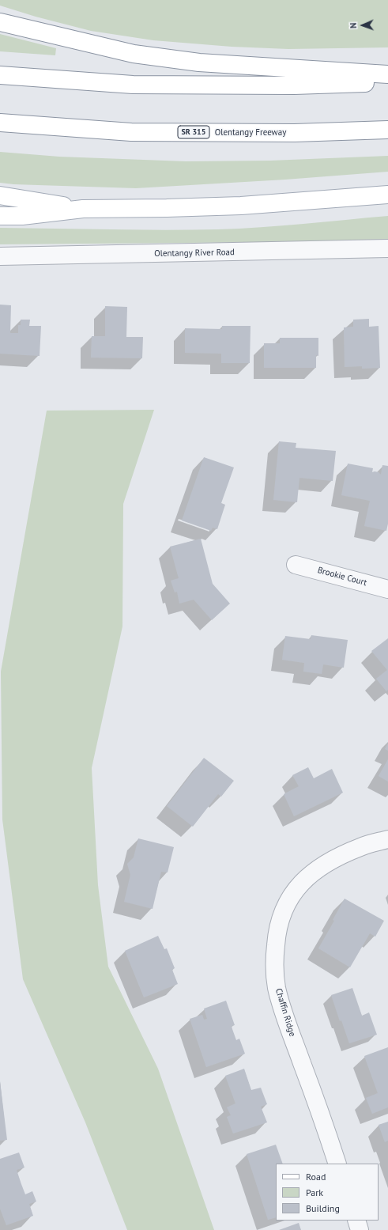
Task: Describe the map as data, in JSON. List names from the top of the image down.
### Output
{
  "streets": {
    "main road": ["SR 315", "Olentangy Freeway"],
    "street": ["Olentangy River Road", "Brookie Court", "Chaffin Ridge"]
  },
  "legend": ["Road", "Park", "Building"],
  "north": "left"
}
